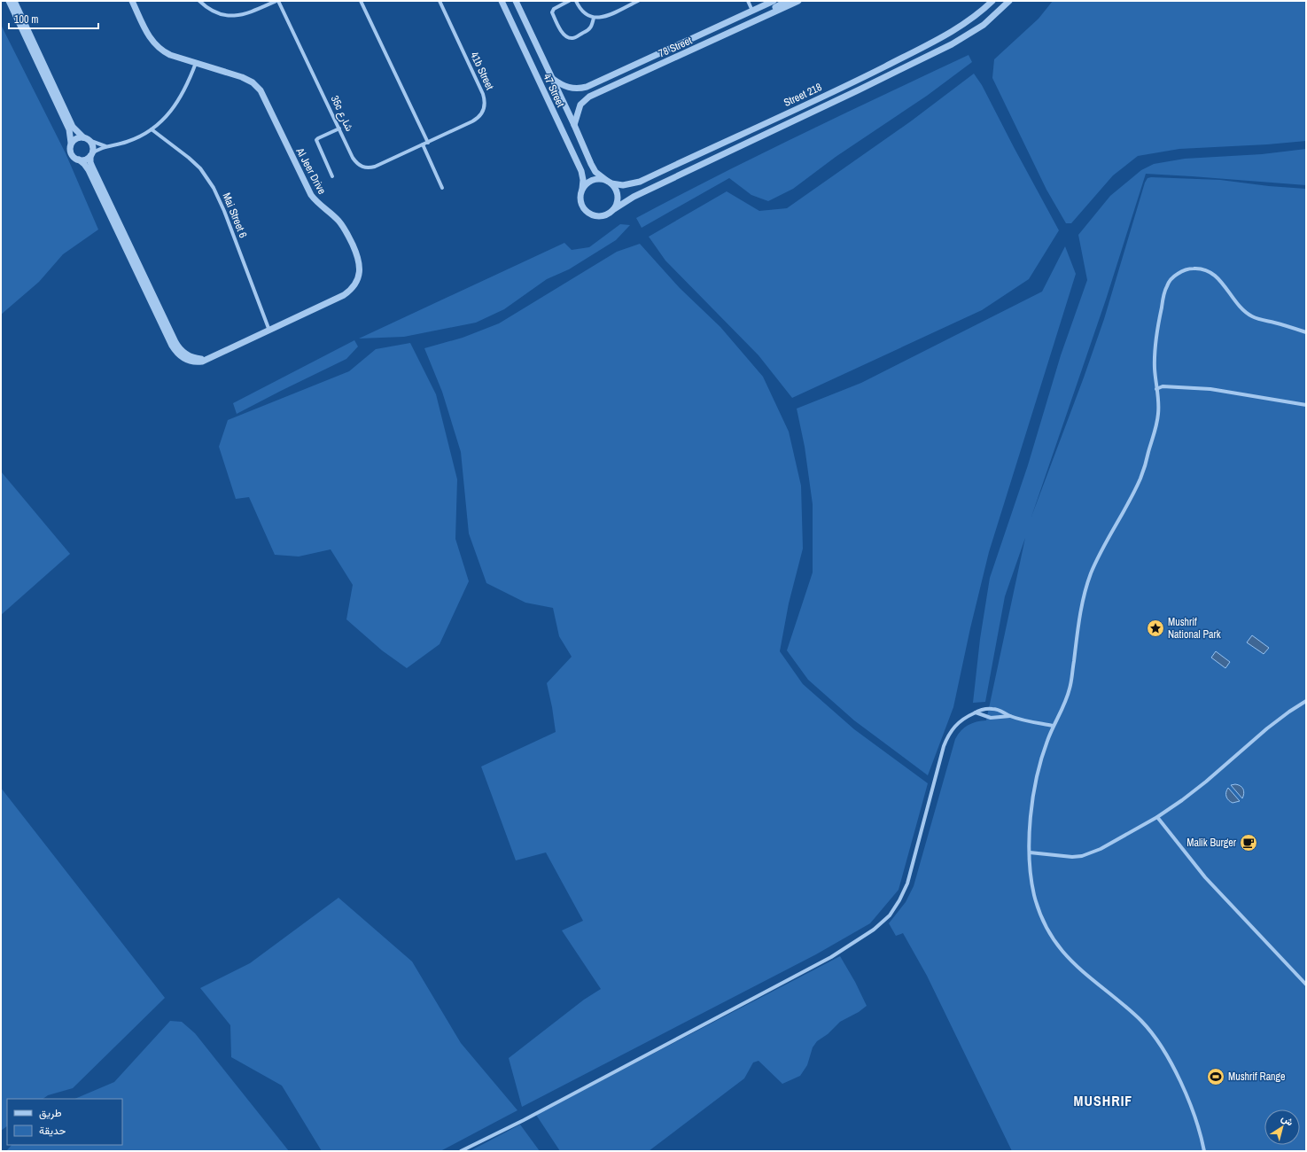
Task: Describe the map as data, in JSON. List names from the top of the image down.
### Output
{
  "streets": {
    "street": [
      "78 Street",
      "41b Street",
      "47 Street",
      "Street 218",
      "35c شارع",
      "Al Jeer Drive",
      "Mai Street 6"
    ]
  },
  "crossings": [
    ["78 Street", "47 Street"],
    ["41b Street", "35c شارع"],
    ["47 Street", "Street 218"],
    ["Al Jeer Drive", "Mai Street 6"]
  ],
  "districts": ["MUSHRIF"],
  "places": {
    "place": ["Mushrif National Park"],
    "cafe": ["Malik Burger"],
    "sports": ["Mushrif Range"]
  },
  "legend": ["طريق", "حديقة"],
  "scale_bar": "100 m",
  "north": "top right"
}
